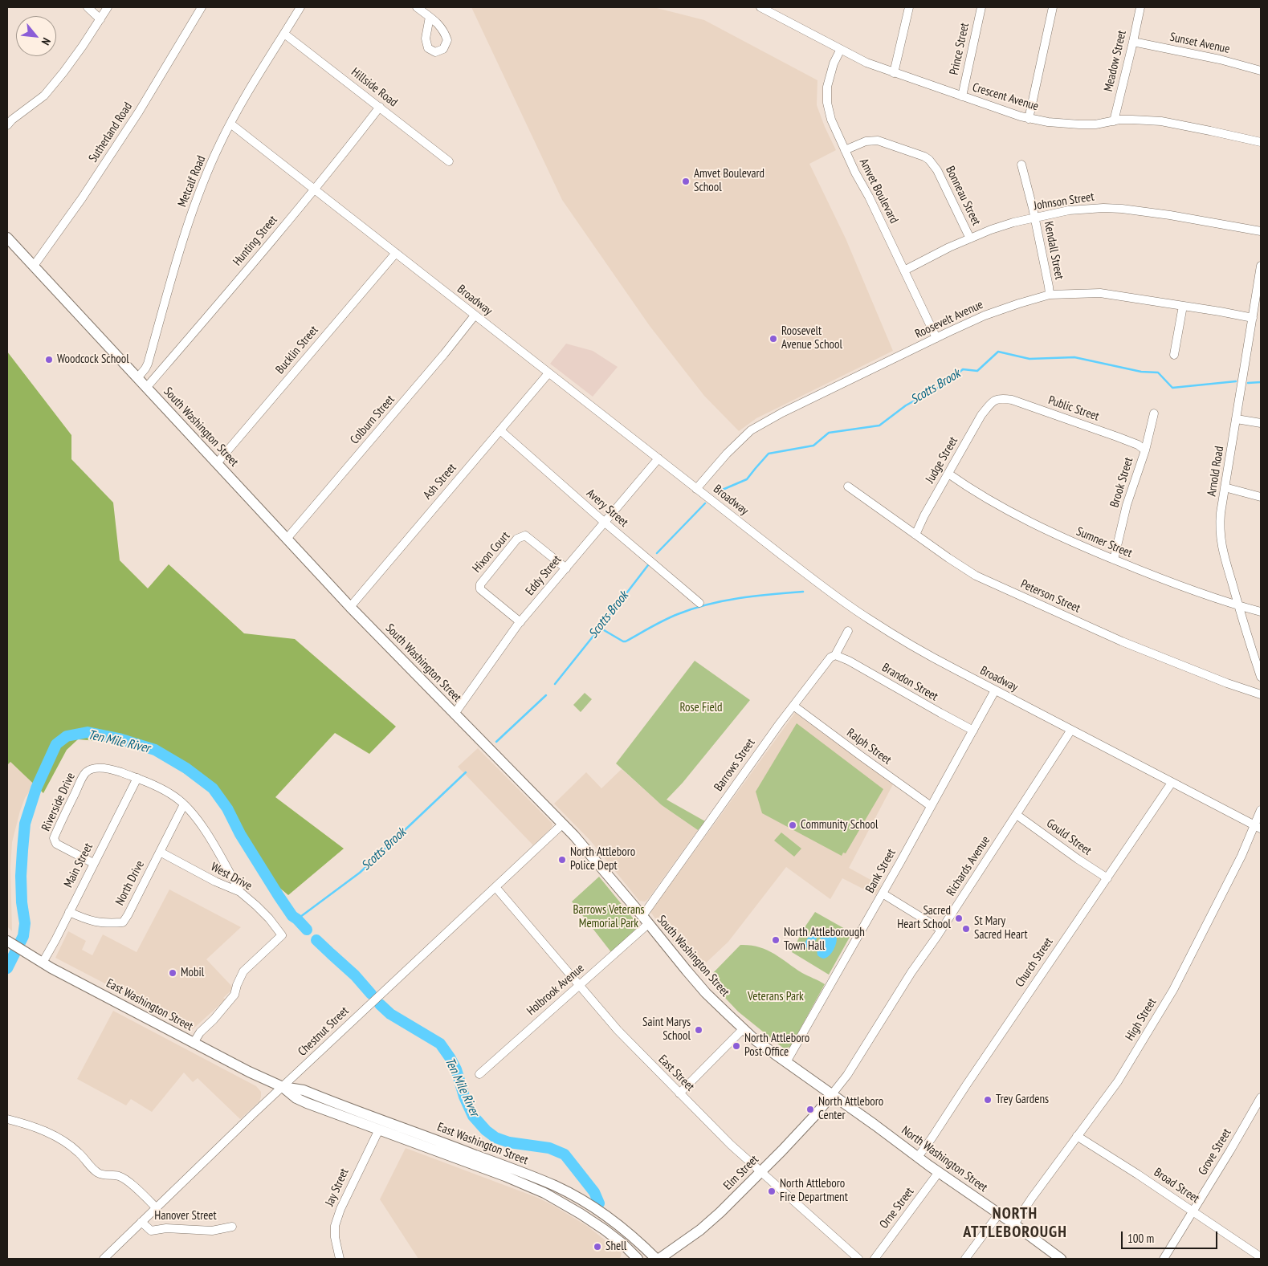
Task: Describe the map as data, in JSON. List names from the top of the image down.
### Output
{
  "streets": {
    "main road": [
      "South Washington Street",
      "East Washington Street",
      "North Washington Street",
      "Elm Street"
    ],
    "street": [
      "Sunset Avenue",
      "Prince Street",
      "Meadow Street",
      "Hillside Road",
      "Crescent Avenue",
      "Sutherland Road",
      "Metcalf Road",
      "Amvet Boulevard",
      "Bonneau Street",
      "Johnson Street",
      "Hunting Street",
      "Kendall Street",
      "Broadway",
      "Roosevelt Avenue",
      "Bucklin Street",
      "Public Street",
      "Colburn Street",
      "Judge Street",
      "Arnold Road",
      "Ash Street",
      "Brook Street",
      "Avery Street",
      "Sumner Street",
      "Hixon Court",
      "Eddy Street",
      "Peterson Street",
      "Brandon Street",
      "Ralph Street",
      "Barrows Street",
      "Riverside Drive",
      "Gould Street",
      "Main Street",
      "Richards Avenue",
      "Bank Street",
      "West Drive",
      "North Drive",
      "Church Street",
      "Holbrook Avenue",
      "High Street",
      "Chestnut Street",
      "East Street",
      "Grove Street",
      "Broad Street",
      "Jay Street",
      "Orne Street",
      "Hanover Street"
    ]
  },
  "crossings": [
    ["Sunset Avenue", "Meadow Street"],
    ["Prince Street", "Crescent Avenue"],
    ["Meadow Street", "Crescent Avenue"],
    ["Hillside Road", "Metcalf Road"],
    ["Hillside Road", "Hunting Street"],
    ["Crescent Avenue", "Amvet Boulevard"],
    ["Sutherland Road", "South Washington Street"],
    ["Metcalf Road", "Broadway"],
    ["Metcalf Road", "South Washington Street"],
    ["Amvet Boulevard", "Bonneau Street"],
    ["Amvet Boulevard", "Johnson Street"],
    ["Amvet Boulevard", "Roosevelt Avenue"],
    ["Bonneau Street", "Johnson Street"],
    ["Johnson Street", "Kendall Street"],
    ["Hunting Street", "Broadway"],
    ["Hunting Street", "South Washington Street"],
    ["Kendall Street", "Roosevelt Avenue"],
    ["Broadway", "Roosevelt Avenue"],
    ["Broadway", "Bucklin Street"],
    ["Broadway", "Colburn Street"],
    ["Broadway", "Ash Street"],
    ["Broadway", "Eddy Street"],
    ["Broadway", "Richards Avenue"],
    ["Broadway", "Bank Street"],
    ["Broadway", "Church Street"],
    ["Broadway", "High Street"],
    ["Roosevelt Avenue", "Arnold Road"],
    ["Bucklin Street", "South Washington Street"],
    ["Public Street", "Judge Street"],
    ["Public Street", "Brook Street"],
    ["Colburn Street", "South Washington Street"],
    ["South Washington Street", "Ash Street"],
    ["South Washington Street", "Eddy Street"],
    ["South Washington Street", "Barrows Street"],
    ["South Washington Street", "Richards Avenue"],
    ["South Washington Street", "Bank Street"],
    ["South Washington Street", "Holbrook Avenue"],
    ["South Washington Street", "Chestnut Street"],
    ["South Washington Street", "North Washington Street"],
    ["South Washington Street", "Elm Street"],
    ["Judge Street", "Sumner Street"],
    ["Judge Street", "Peterson Street"],
    ["Arnold Road", "Sumner Street"],
    ["Ash Street", "Avery Street"],
    ["Brook Street", "Sumner Street"],
    ["Avery Street", "Eddy Street"],
    ["Hixon Court", "Eddy Street"],
    ["Brandon Street", "Barrows Street"],
    ["Brandon Street", "Bank Street"],
    ["Ralph Street", "Barrows Street"],
    ["Ralph Street", "Bank Street"],
    ["Barrows Street", "Holbrook Avenue"],
    ["Riverside Drive", "Main Street"],
    ["Riverside Drive", "West Drive"],
    ["Riverside Drive", "North Drive"],
    ["Gould Street", "Richards Avenue"],
    ["Gould Street", "Church Street"],
    ["Main Street", "North Drive"],
    ["Main Street", "East Washington Street"],
    ["Richards Avenue", "North Washington Street"],
    ["Richards Avenue", "Elm Street"],
    ["West Drive", "North Drive"],
    ["West Drive", "East Washington Street"],
    ["Church Street", "North Washington Street"],
    ["Holbrook Avenue", "East Street"],
    ["East Washington Street", "Chestnut Street"],
    ["East Washington Street", "Jay Street"],
    ["High Street", "North Washington Street"],
    ["High Street", "Broad Street"],
    ["Chestnut Street", "East Street"],
    ["Chestnut Street", "Hanover Street"],
    ["East Street", "Elm Street"],
    ["Grove Street", "Broad Street"],
    ["North Washington Street", "Elm Street"],
    ["North Washington Street", "Orne Street"]
  ],
  "districts": ["NORTH ATTLEBOROUGH"],
  "water": ["Scotts Brook", "Ten Mile River"],
  "parks": ["Rose Field", "Barrows Veterans Memorial Park", "Veterans Park"],
  "places": [
    "Amvet Boulevard School",
    "Roosevelt Avenue School",
    "Woodcock School",
    "Community School",
    "North Attleboro Police Dept",
    "Sacred Heart School",
    "St Mary Sacred Heart",
    "North Attleborough Town Hall",
    "Mobil",
    "Saint Marys School",
    "North Attleboro Post Office",
    "Trey Gardens",
    "North Attleboro Center",
    "North Attleboro Fire Department",
    "Shell"
  ],
  "scale_bar": "100 m",
  "north": "bottom right"
}
